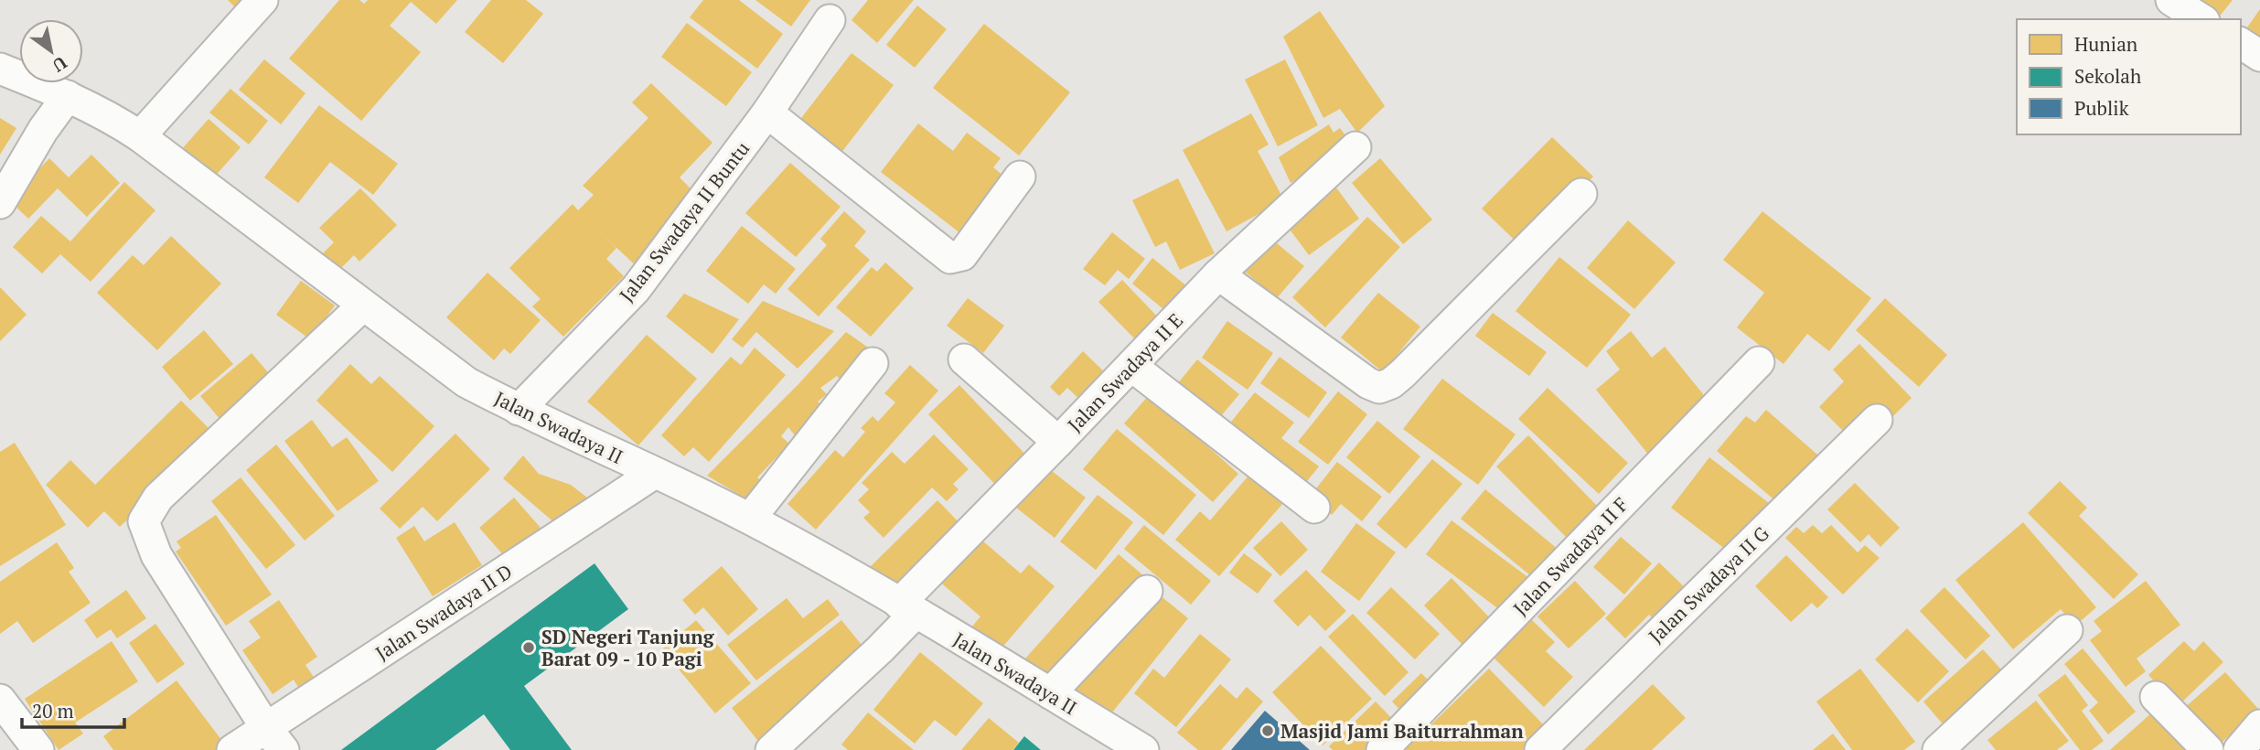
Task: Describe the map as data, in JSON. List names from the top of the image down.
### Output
{
  "streets": {
    "street": [
      "Jalan Swadaya II Buntu",
      "Jalan Swadaya II E",
      "Jalan Swadaya II",
      "Jalan Swadaya II F",
      "Jalan Swadaya II G",
      "Jalan Swadaya II D"
    ]
  },
  "crossings": [
    ["Jalan Swadaya II Buntu", "Jalan Swadaya II"],
    ["Jalan Swadaya II E", "Jalan Swadaya II"],
    ["Jalan Swadaya II", "Jalan Swadaya II D"]
  ],
  "places": ["SD Negeri Tanjung Barat 09 - 10 Pagi", "Masjid Jami Baiturrahman"],
  "legend": ["Hunian", "Sekolah", "Publik"],
  "scale_bar": "20 m",
  "north": "bottom right"
}
